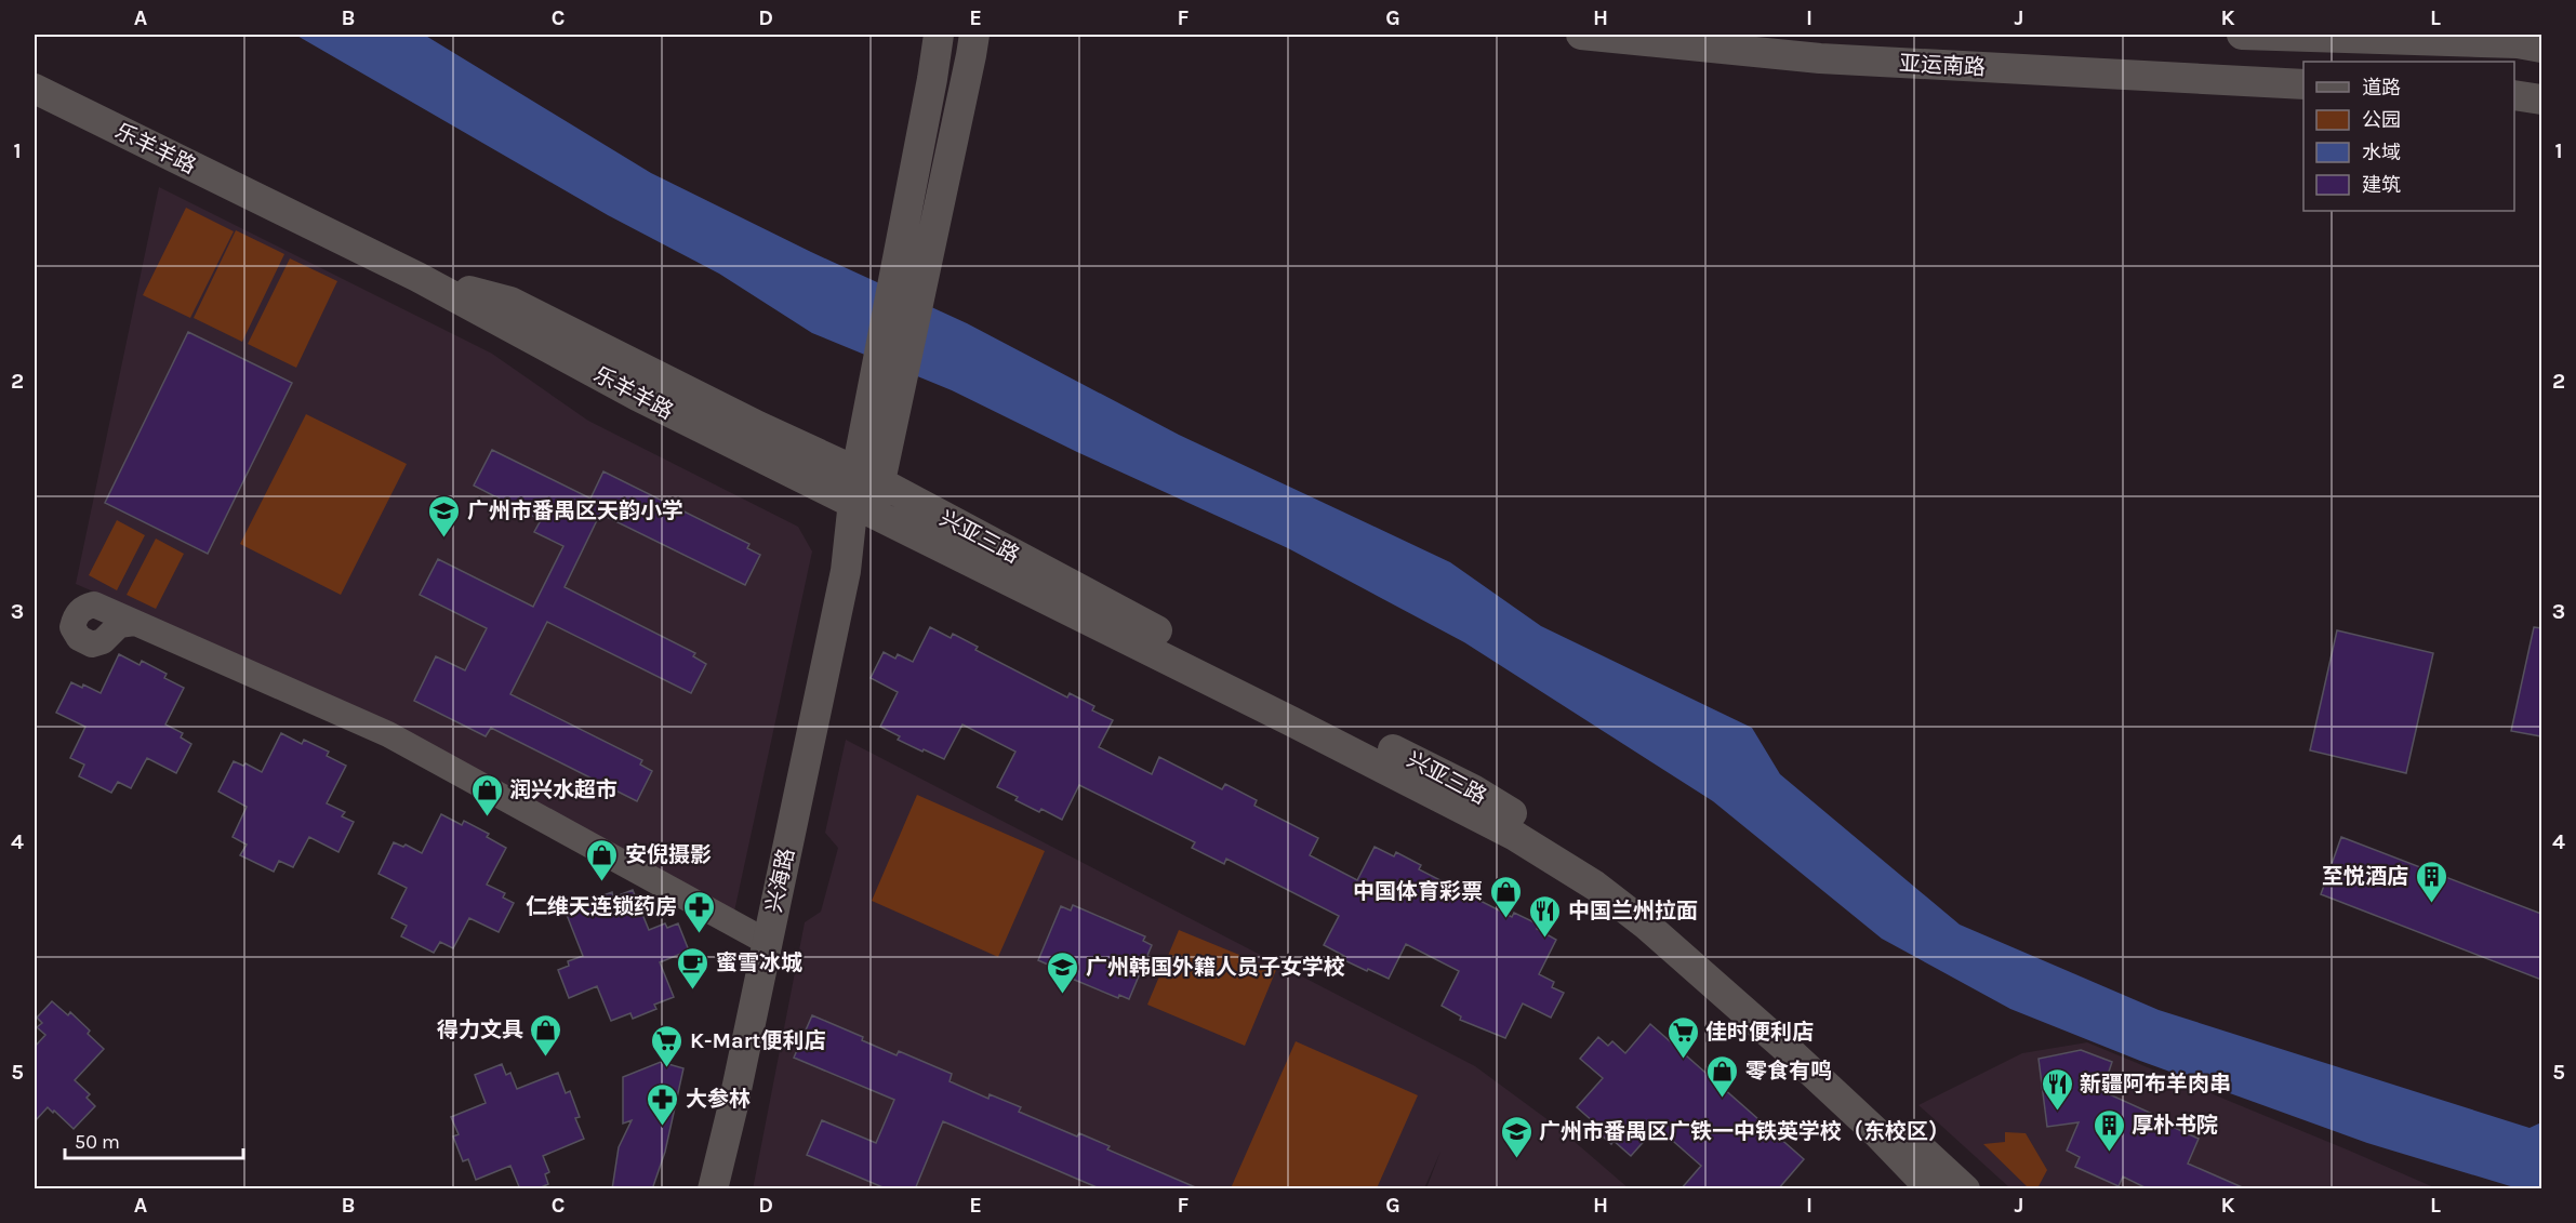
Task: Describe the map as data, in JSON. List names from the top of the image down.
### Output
{
  "streets": {
    "street": [
      "亚运南路",
      "乐羊羊路",
      "兴亚三路",
      "兴海路"
    ]
  },
  "crossings": [
    ["乐羊羊路", "兴亚三路"],
    ["乐羊羊路", "兴海路"],
    ["兴亚三路", "兴海路"]
  ],
  "places": {
    "school or university": ["广州市番禺区天韵小学", "广州韩国外籍人员子女学校", "广州市番禺区广铁一中铁英学校（东校区）"],
    "shop": [
      "润兴水超市",
      "安倪摄影",
      "中国体育彩票",
      "得力文具",
      "零食有鸣"
    ],
    "building": ["至悦酒店", "厚朴书院"],
    "pharmacy": ["仁维天连锁药房", "大参林"],
    "restaurant": ["中国兰州拉面", "新疆阿布羊肉串"],
    "cafe": ["蜜雪冰城"],
    "supermarket": ["佳时便利店", "K-Mart便利店"]
  },
  "legend": [
    "道路",
    "公园",
    "水域",
    "建筑"
  ],
  "scale_bar": "50 m",
  "grid": {
    "columns": [
      "A",
      "B",
      "C",
      "D",
      "E",
      "F",
      "G",
      "H",
      "I",
      "J",
      "K",
      "L"
    ],
    "rows": [
      "1",
      "2",
      "3",
      "4",
      "5"
    ]
  }
}
